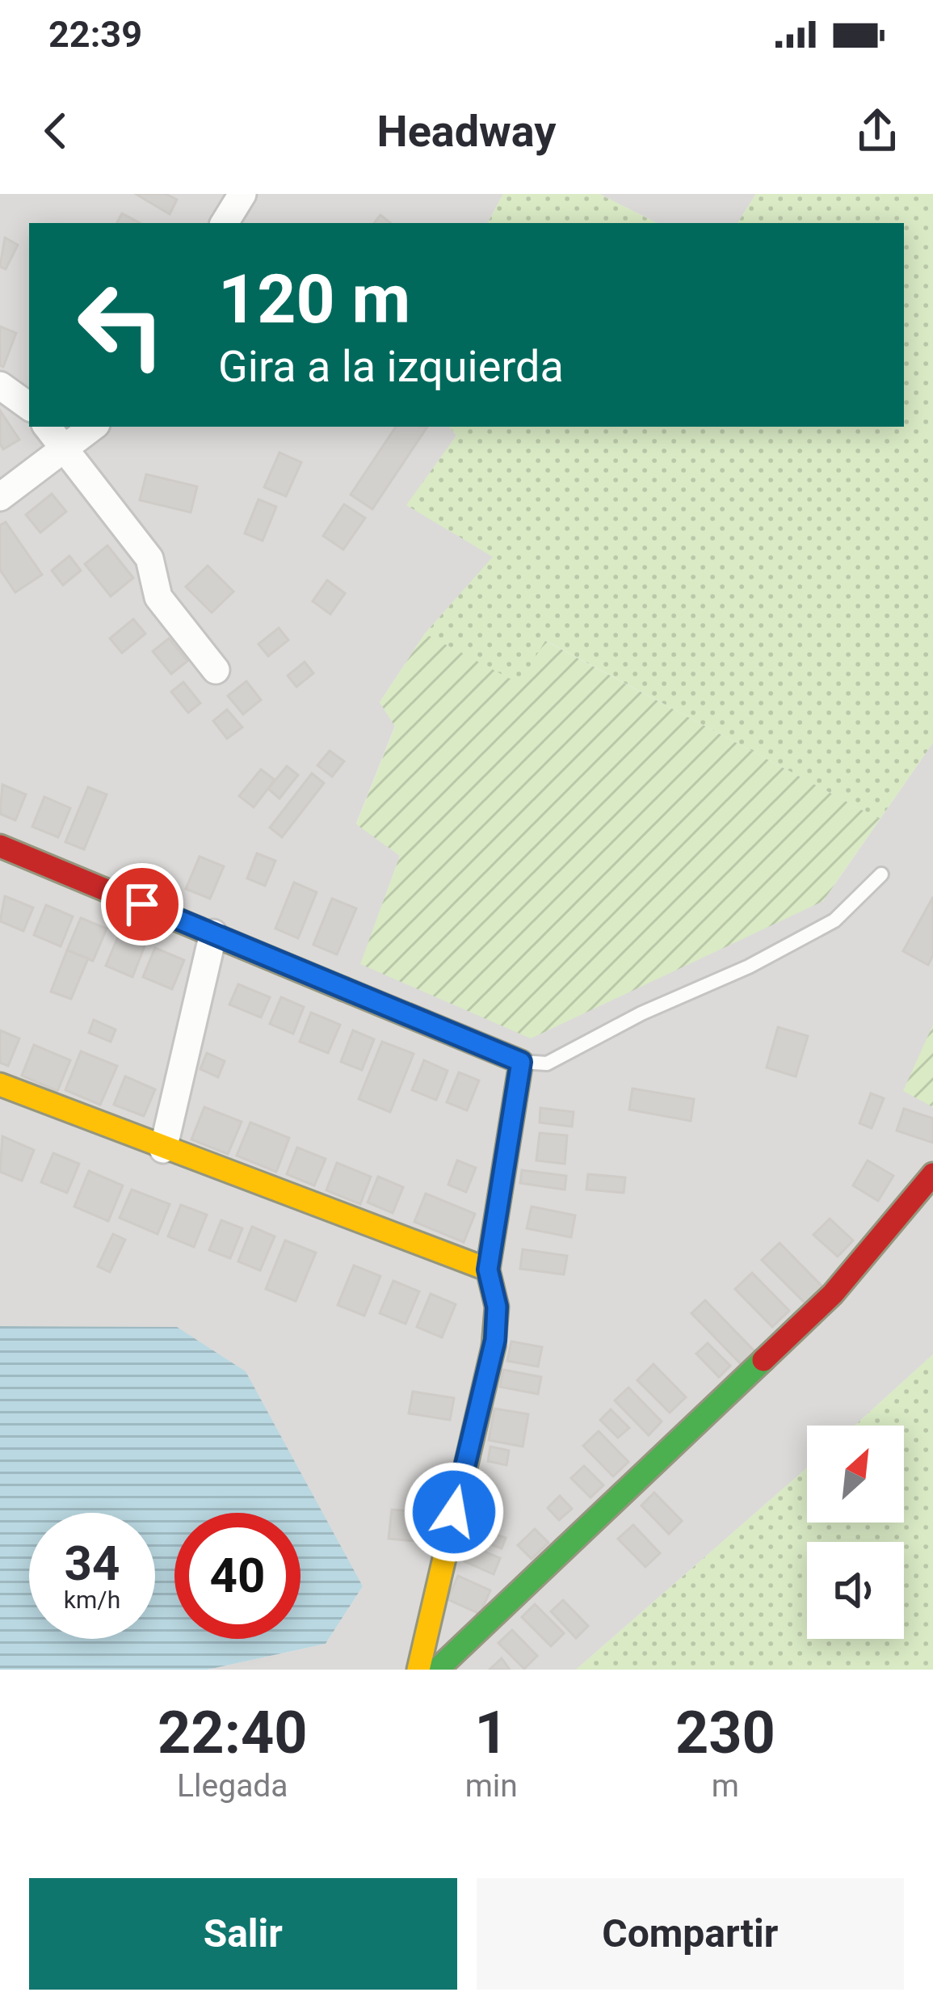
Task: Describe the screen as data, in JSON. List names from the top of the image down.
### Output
{
  "north": "top right",
  "page": {
    "status": "22:39",
    "header": "Headway",
    "turn": ["120 m", "Gira a la izquierda"],
    "speed": "34 km/h",
    "limit": "40",
    "eta": [
      "22:40",
      "Llegada",
      "1",
      "min",
      "230",
      "m"
    ],
    "buttons": ["Salir", "Compartir"]
  }
}
